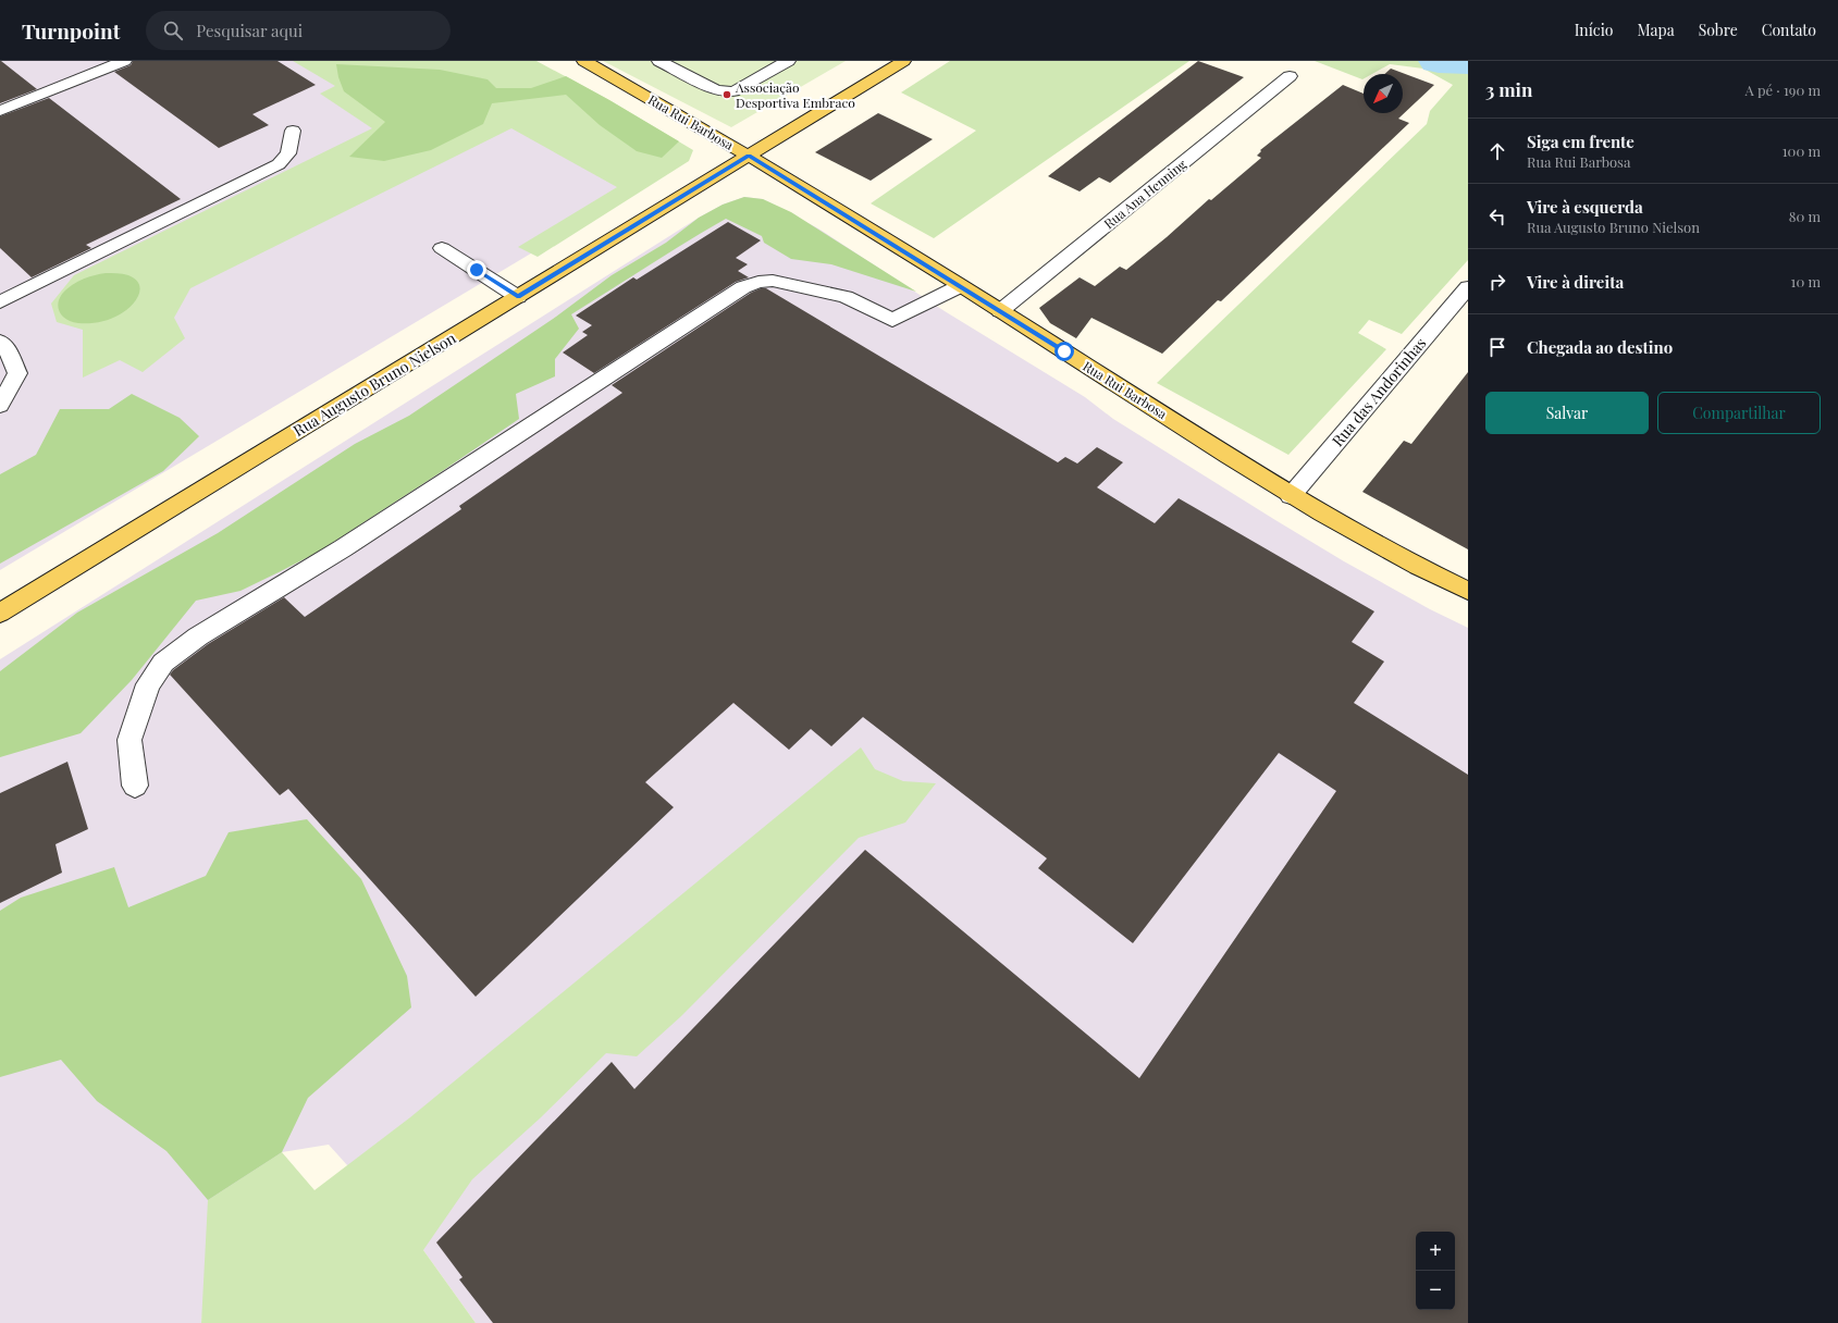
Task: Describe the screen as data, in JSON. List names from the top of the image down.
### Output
{
  "streets": {
    "main road": ["Rua Rui Barbosa", "Rua Augusto Bruno Nielson"],
    "street": ["Rua Ana Henning", "Rua das Andorinhas"]
  },
  "crossings": [
    ["Rua Rui Barbosa", "Rua Ana Henning"],
    ["Rua Rui Barbosa", "Rua Augusto Bruno Nielson"],
    ["Rua Rui Barbosa", "Rua das Andorinhas"]
  ],
  "places": ["Associação Desportiva Embraco"],
  "north": "bottom left",
  "page": {
    "header": "Turnpoint",
    "search": "Pesquisar aqui",
    "nav": [
      "Início",
      "Mapa",
      "Sobre",
      "Contato"
    ],
    "heading": ["3 min", "A pé · 190 m"],
    "list": [
      ["Siga em frente", "Rua Rui Barbosa", "100 m"],
      ["Vire à esquerda", "Rua Augusto Bruno Nielson", "80 m"],
      ["Vire à direita", "10 m"],
      "Chegada ao destino"
    ],
    "buttons": ["Salvar", "Compartilhar"],
    "map_buttons": ["+", "−"]
  }
}
